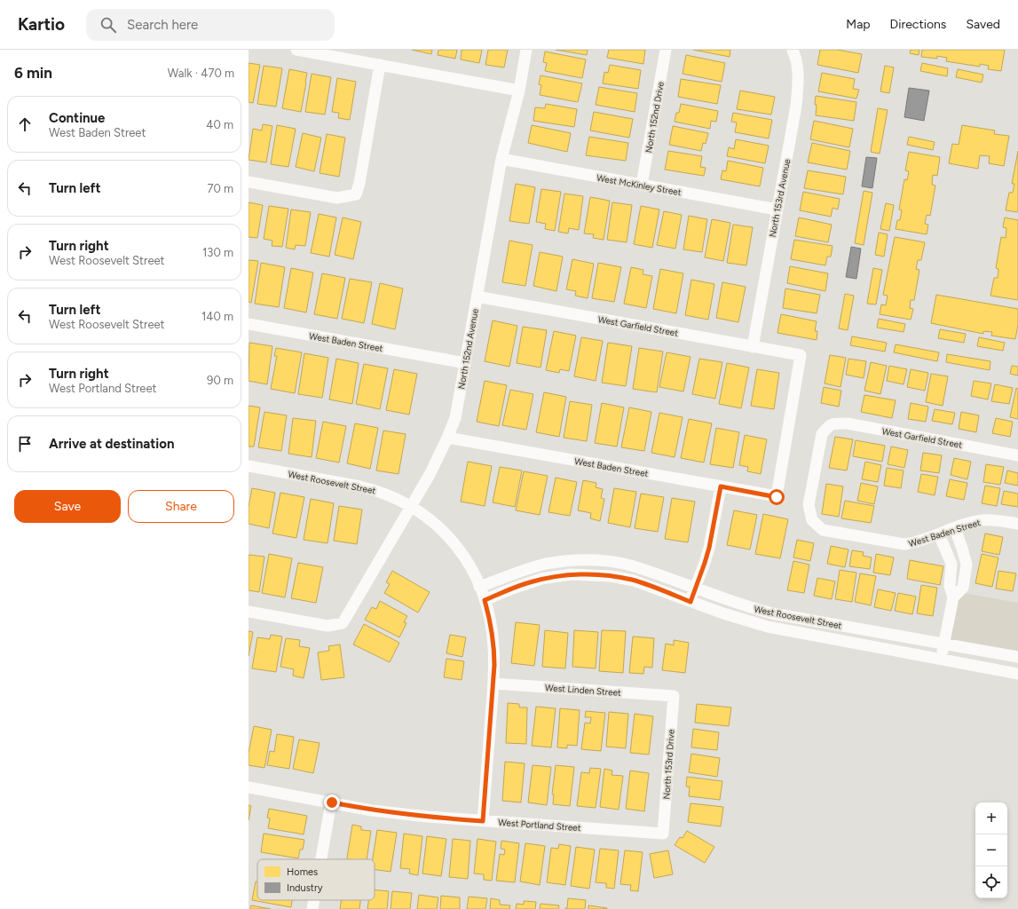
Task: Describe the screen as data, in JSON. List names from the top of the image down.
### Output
{
  "streets": {
    "street": [
      "North 152nd Drive",
      "West McKinley Street",
      "North 153rd Avenue",
      "West Garfield Street",
      "West Baden Street",
      "North 152nd Avenue",
      "West Roosevelt Street",
      "West Linden Street",
      "North 153rd Drive",
      "West Portland Street"
    ]
  },
  "crossings": [
    ["North 152nd Drive", "West McKinley Street"],
    ["West McKinley Street", "North 153rd Avenue"],
    ["West McKinley Street", "North 152nd Avenue"],
    ["North 153rd Avenue", "West Garfield Street"],
    ["West Garfield Street", "West Baden Street"],
    ["West Garfield Street", "North 152nd Avenue"],
    ["West Baden Street", "North 152nd Avenue"],
    ["North 152nd Avenue", "West Roosevelt Street"],
    ["West Roosevelt Street", "West Linden Street"],
    ["West Roosevelt Street", "West Portland Street"],
    ["West Linden Street", "North 153rd Drive"],
    ["North 153rd Drive", "West Portland Street"]
  ],
  "legend": ["Homes", "Industry"],
  "page": {
    "header": "Kartio",
    "search": "Search here",
    "nav": ["Map", "Directions", "Saved"],
    "heading": ["6 min", "Walk · 470 m"],
    "list": [
      ["Continue", "West Baden Street", "40 m"],
      ["Turn left", "70 m"],
      ["Turn right", "West Roosevelt Street", "130 m"],
      ["Turn left", "West Roosevelt Street", "140 m"],
      ["Turn right", "West Portland Street", "90 m"],
      "Arrive at destination"
    ],
    "buttons": ["Save", "Share"],
    "map_buttons": ["+", "−"]
  }
}
